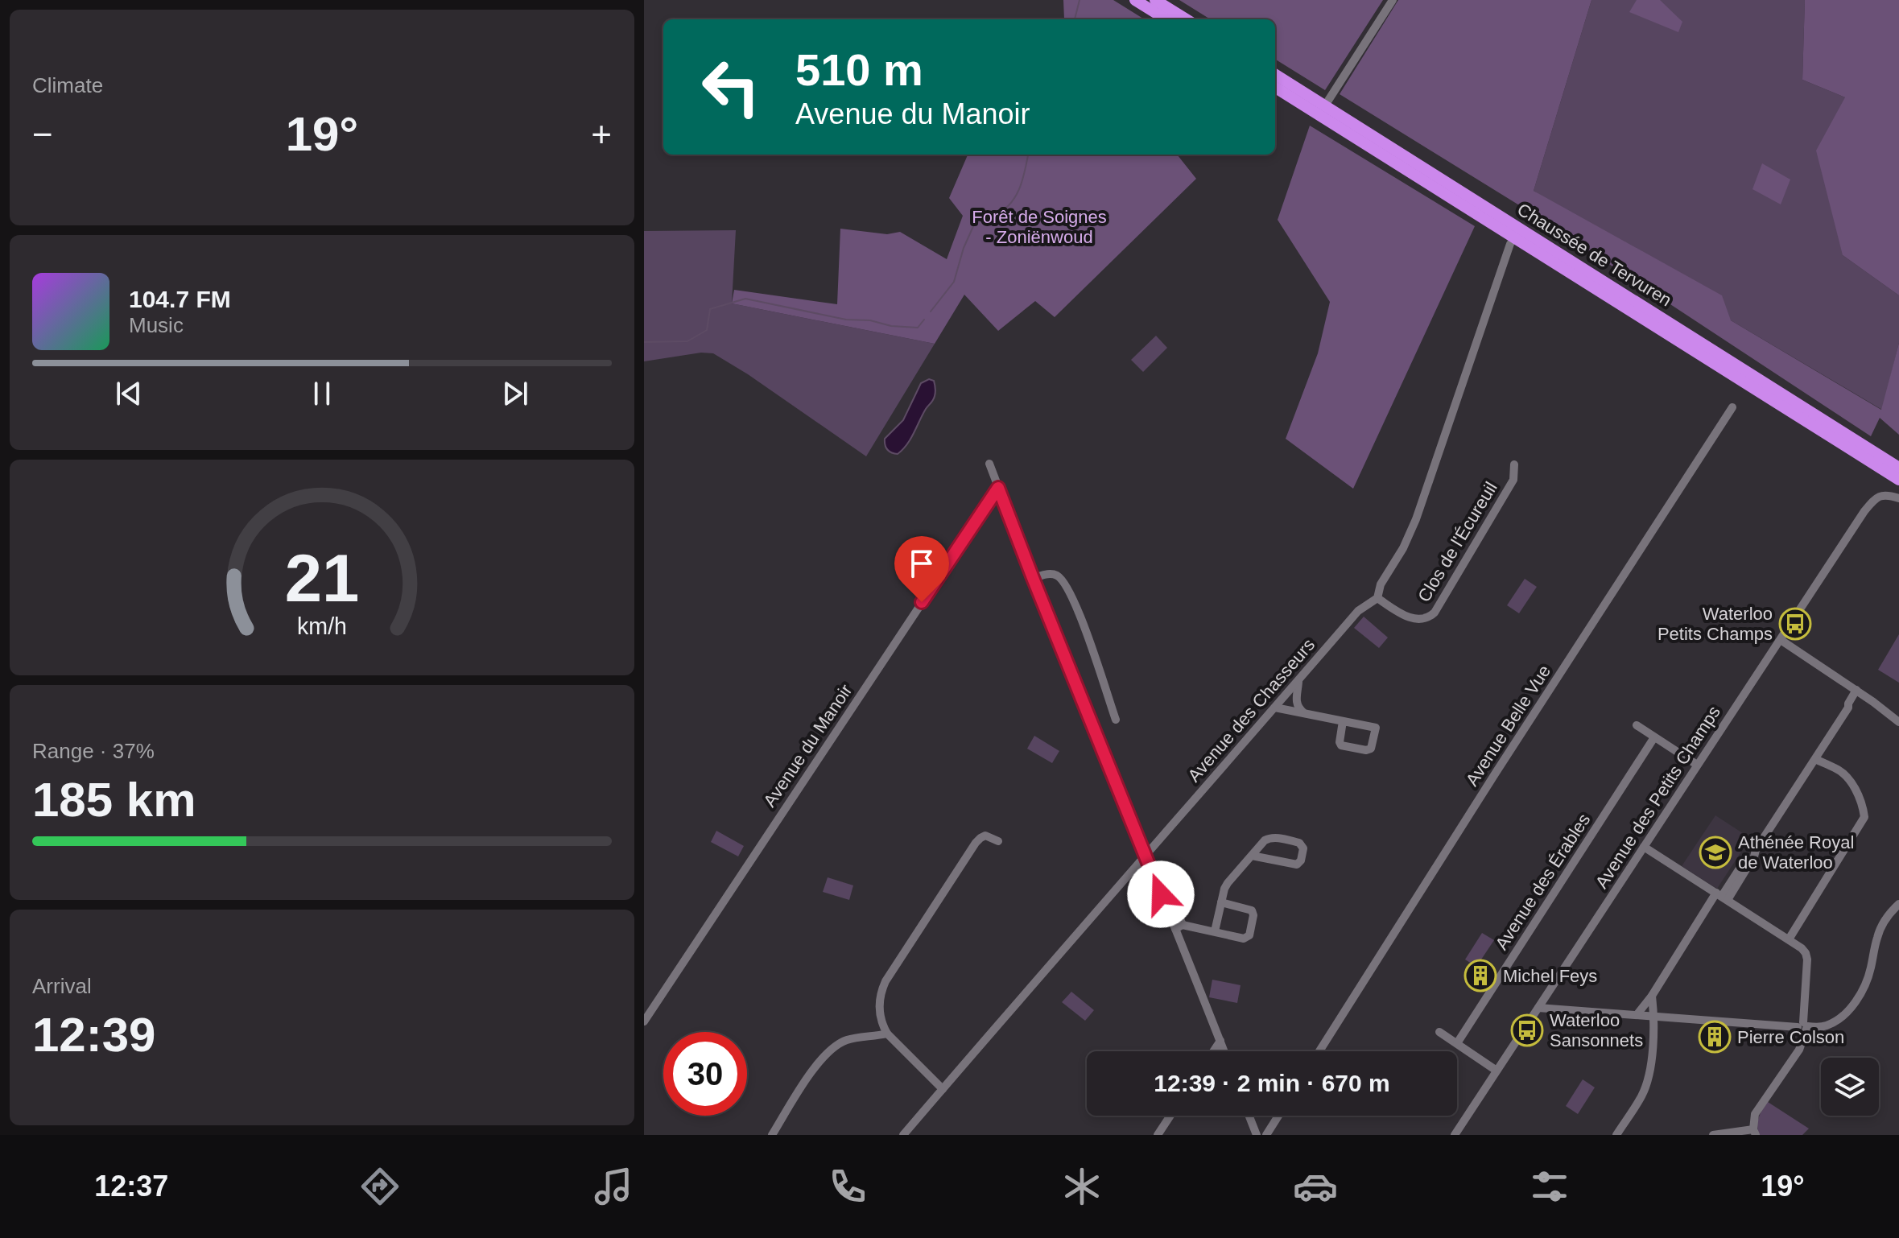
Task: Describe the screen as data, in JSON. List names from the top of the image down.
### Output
{
  "streets": {
    "highway": ["Chaussée de Tervuren"],
    "street": [
      "Clos de l'Écureuil",
      "Avenue des Chasseurs",
      "Avenue Belle Vue",
      "Avenue du Manoir",
      "Avenue des Petits Champs",
      "Avenue des Érables"
    ]
  },
  "crossings": [
    ["Clos de l'Écureuil", "Avenue des Chasseurs"]
  ],
  "parks": ["Forêt de Soignes - Zoniënwoud"],
  "places": {
    "bus stop": ["Waterloo Petits Champs", "Waterloo Sansonnets"],
    "school or university": ["Athénée Royal de Waterloo"],
    "building": ["Michel Feys", "Pierre Colson"]
  },
  "page": {
    "tile": [
      "Climate",
      ["Range · 37%", "185 km"],
      ["Arrival", "12:39"]
    ],
    "turn": ["510 m", "Avenue du Manoir"],
    "heat": ["−", "19°", "+"],
    "song": ["104.7 FM", "Music"],
    "limit": "30",
    "trip": "12:39 · 2 min · 670 m",
    "tabs": ["12:37", "19°"],
    "gauge": ["21", "km/h"]
  }
}
